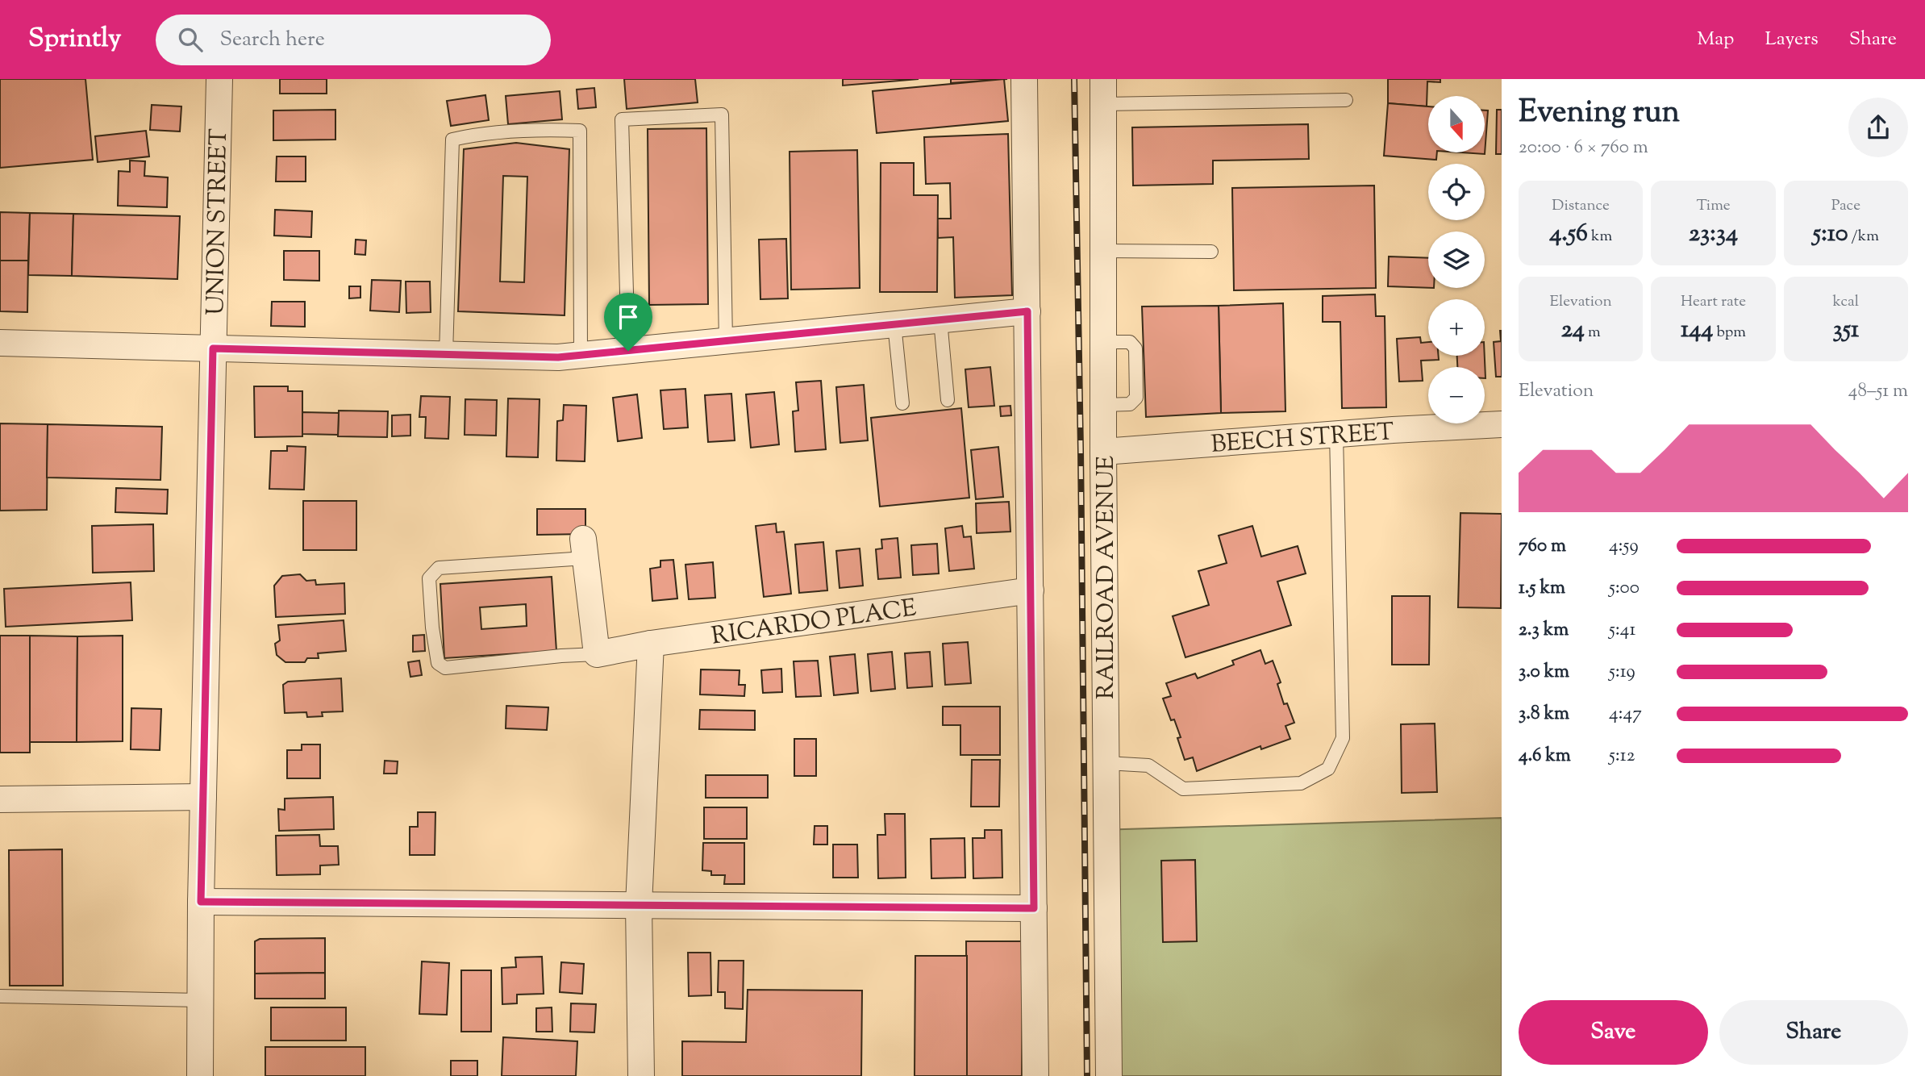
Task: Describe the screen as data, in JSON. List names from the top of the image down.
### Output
{
  "streets": {
    "street": [
      "UNION STREET",
      "BEECH STREET",
      "RAILROAD AVENUE",
      "RICARDO PLACE"
    ]
  },
  "crossings": [
    ["BEECH STREET", "RAILROAD AVENUE"]
  ],
  "north": "bottom",
  "page": {
    "header": "Sprintly",
    "search": "Search here",
    "nav": ["Map", "Layers", "Share"],
    "heading": ["Evening run", "20:00 · 6 × 760 m"],
    "map_buttons": ["+", "−"],
    "stats": [
      ["Distance", "4.56 km"],
      ["Time", "23:34"],
      ["Pace", "5:10 /km"],
      ["Elevation", "24 m"],
      ["Heart rate", "144 bpm"],
      ["kcal", "351"]
    ],
    "chart": ["Elevation", "48–51 m"],
    "list": [
      {
        "name": "760 m",
        "note": "4:59"
      },
      {
        "name": "1.5 km",
        "note": "5:00"
      },
      {
        "name": "2.3 km",
        "note": "5:41"
      },
      {
        "name": "3.0 km",
        "note": "5:19"
      },
      {
        "name": "3.8 km",
        "note": "4:47"
      },
      {
        "name": "4.6 km",
        "note": "5:12"
      }
    ],
    "buttons": ["Save", "Share"]
  }
}
